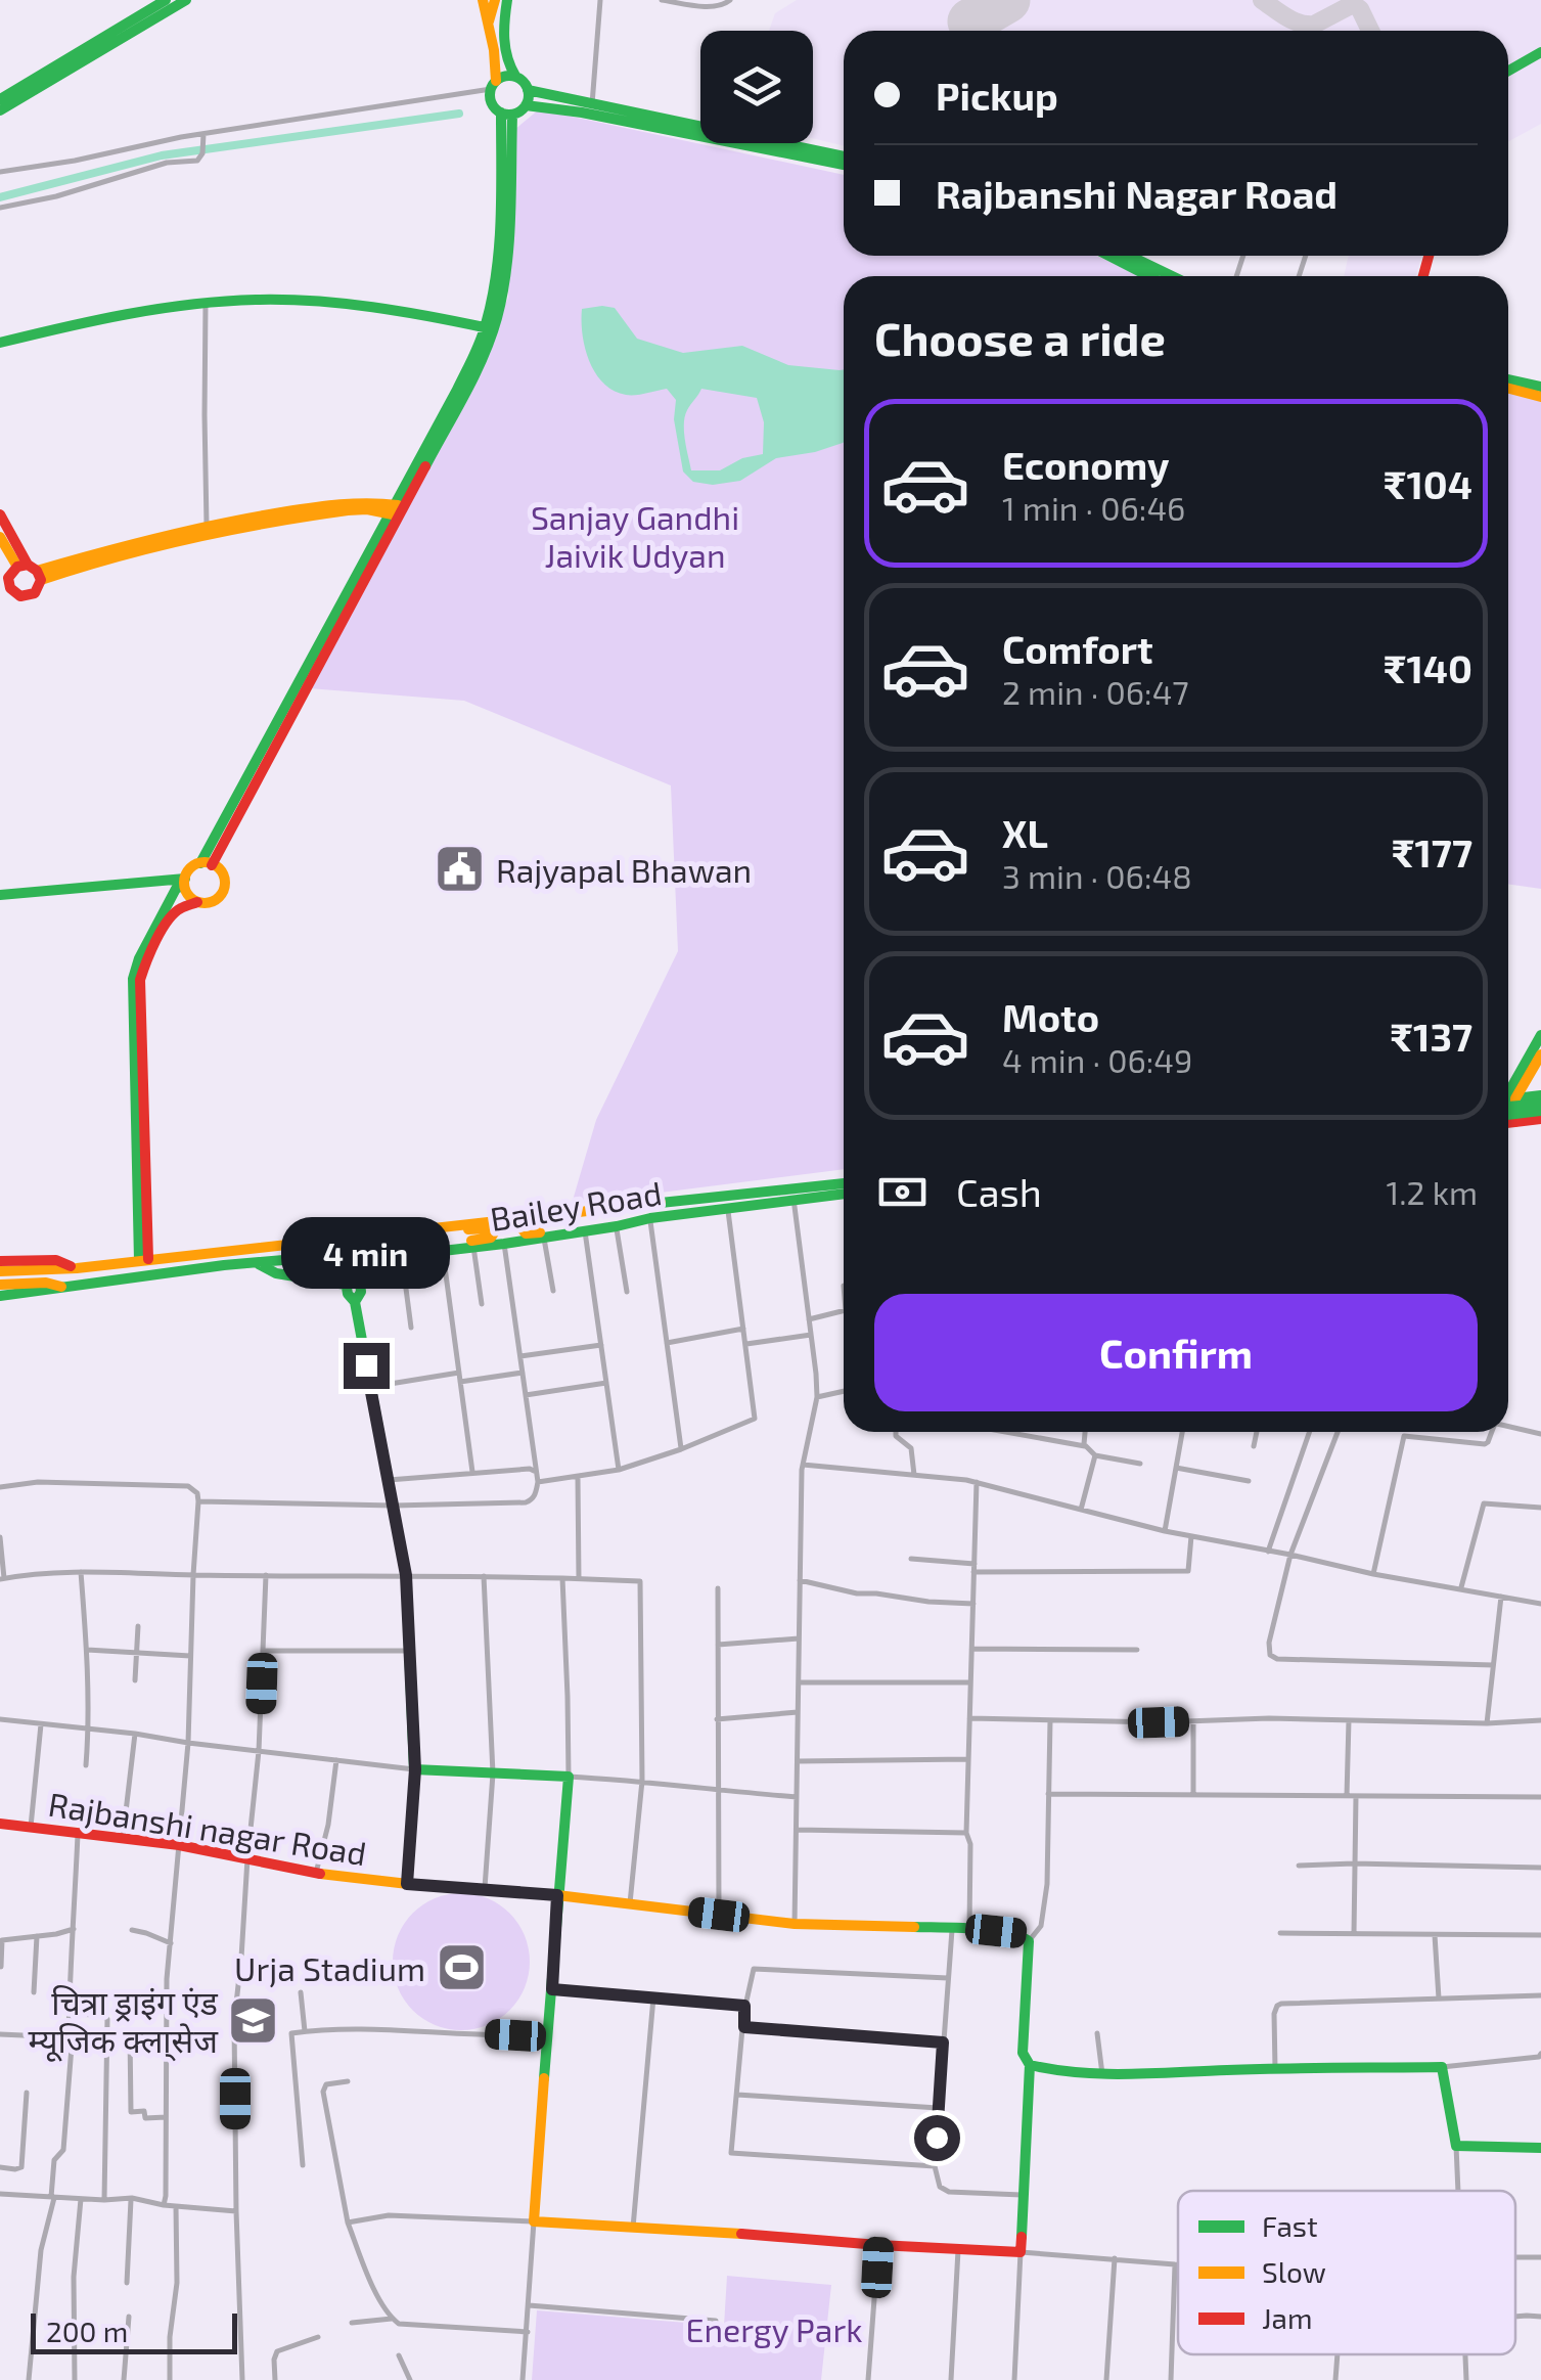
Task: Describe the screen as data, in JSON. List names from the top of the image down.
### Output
{
  "streets": {
    "main road": ["Bailey Road", "Rajbanshi nagar Road"]
  },
  "parks": ["Sanjay Gandhi Jaivik Udyan", "Energy Park"],
  "places": {
    "public building": ["Rajyapal Bhawan"],
    "sports": ["Urja Stadium"],
    "school or university": ["चित्रा ड्राइंग एंड म्यूजिक क्ला्सेज"]
  },
  "legend": ["Fast", "Slow", "Jam"],
  "scale_bar": "200 m",
  "page": {
    "banner": ["Pickup", "Rajbanshi Nagar Road"],
    "heading": "Choose a ride",
    "list": [
      {
        "name": "Economy",
        "note": "1 min · 06:46",
        "value": "₹104"
      },
      {
        "name": "Comfort",
        "note": "2 min · 06:47",
        "value": "₹140"
      },
      {
        "name": "XL",
        "note": "3 min · 06:48",
        "value": "₹177"
      },
      {
        "name": "Moto",
        "note": "4 min · 06:49",
        "value": "₹137"
      }
    ],
    "pay": ["Cash", "1.2 km"],
    "bubble": "4 min",
    "buttons": "Confirm",
    "scale": "200 m"
  }
}
